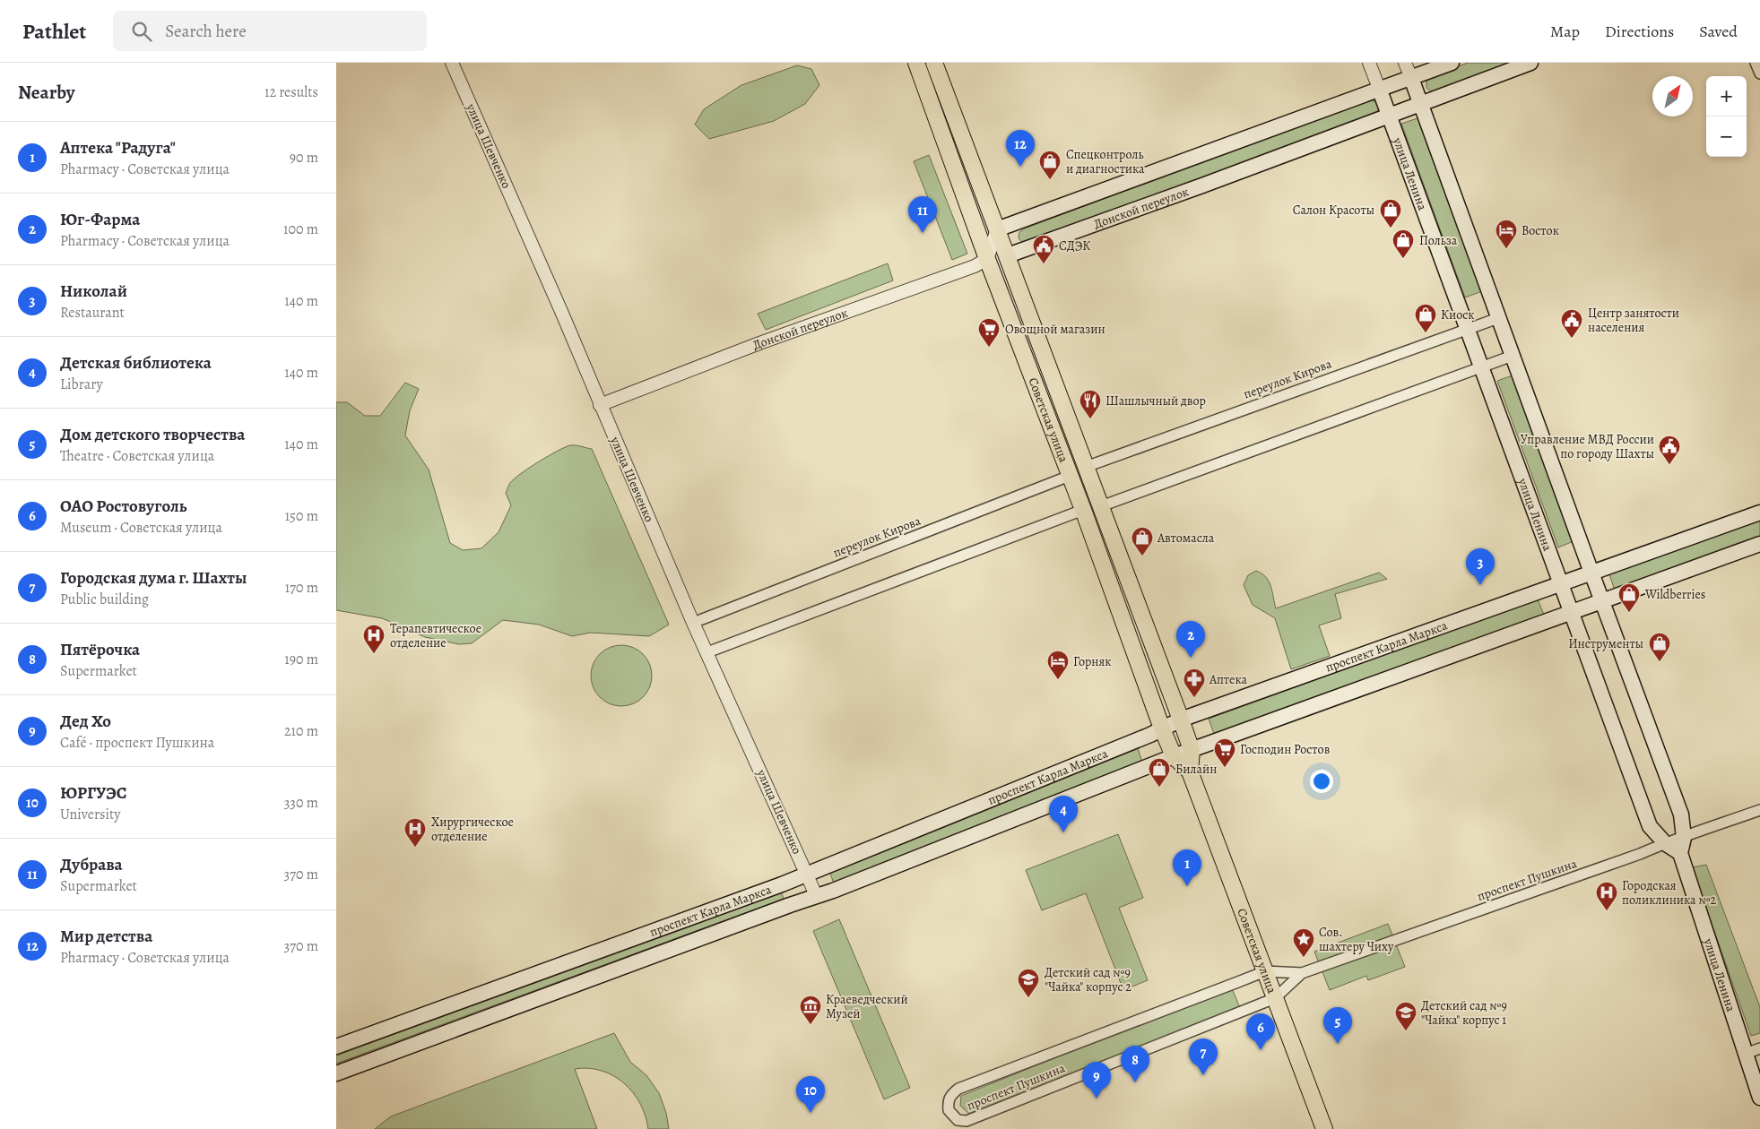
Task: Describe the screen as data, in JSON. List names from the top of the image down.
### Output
{
  "streets": {
    "main road": [
      "улица Ленина",
      "Донской переулок",
      "Советская улица",
      "проспект Карла Маркса"
    ],
    "street": ["улица Шевченко", "переулок Кирова", "проспект Пушкина"]
  },
  "crossings": [
    ["улица Шевченко", "Донской переулок"],
    ["улица Шевченко", "переулок Кирова"],
    ["улица Шевченко", "проспект Карла Маркса"],
    ["улица Ленина", "Донской переулок"],
    ["улица Ленина", "переулок Кирова"],
    ["улица Ленина", "проспект Карла Маркса"],
    ["улица Ленина", "проспект Пушкина"],
    ["Донской переулок", "Советская улица"],
    ["переулок Кирова", "Советская улица"],
    ["Советская улица", "проспект Карла Маркса"],
    ["Советская улица", "проспект Пушкина"]
  ],
  "places": {
    "shop": [
      "Спецконтроль и диагностика",
      "Салон Красоты",
      "Польза",
      "Киоск",
      "Автомасла",
      "Wildberries",
      "Инструменты",
      "Билайн"
    ],
    "hotel": ["Восток", "Горняк"],
    "public building": ["СДЭК", "Центр занятости населения", "Управление МВД России по городу Шахты"],
    "supermarket": ["Овощной магазин", "Господин Ростов"],
    "restaurant": ["Шашлычный двор"],
    "hospital": ["Терапевтическое отделение", "Хирургическое отделение", "Городская поликлиника №2"],
    "pharmacy": ["Аптека"],
    "place": ["Сов. шахтеру Чиху"],
    "school or university": ["Детский сад №9 \"Чайка\" корпус 2", "Детский сад №9 \"Чайка\" корпус 1"],
    "museum": ["Краеведческий Музей"]
  },
  "north": "top right",
  "page": {
    "header": "Pathlet",
    "search": "Search here",
    "nav": ["Map", "Directions", "Saved"],
    "heading": ["Nearby", "12 results"],
    "map_buttons": ["+", "−"],
    "list": [
      {
        "mark": "1",
        "name": "Аптека \"Радуга\"",
        "note": "Pharmacy · Советская улица",
        "value": "90 m"
      },
      {
        "mark": "2",
        "name": "Юг-Фарма",
        "note": "Pharmacy · Советская улица",
        "value": "100 m"
      },
      {
        "mark": "3",
        "name": "Николай",
        "note": "Restaurant",
        "value": "140 m"
      },
      {
        "mark": "4",
        "name": "Детская библиотека",
        "note": "Library",
        "value": "140 m"
      },
      {
        "mark": "5",
        "name": "Дом детского творчества",
        "note": "Theatre · Советская улица",
        "value": "140 m"
      },
      {
        "mark": "6",
        "name": "ОАО Ростовуголь",
        "note": "Museum · Советская улица",
        "value": "150 m"
      },
      {
        "mark": "7",
        "name": "Городская дума г. Шахты",
        "note": "Public building",
        "value": "170 m"
      },
      {
        "mark": "8",
        "name": "Пятёрочка",
        "note": "Supermarket",
        "value": "190 m"
      },
      {
        "mark": "9",
        "name": "Дед Хо",
        "note": "Café · проспект Пушкина",
        "value": "210 m"
      },
      {
        "mark": "10",
        "name": "ЮРГУЭС",
        "note": "University",
        "value": "330 m"
      },
      {
        "mark": "11",
        "name": "Дубрава",
        "note": "Supermarket",
        "value": "370 m"
      },
      {
        "mark": "12",
        "name": "Мир детства",
        "note": "Pharmacy · Советская улица",
        "value": "370 m"
      }
    ],
    "pins": [
      "12",
      "11",
      "3",
      "2",
      "4",
      "1",
      "5",
      "6",
      "7",
      "8",
      "9",
      "10"
    ]
  }
}
